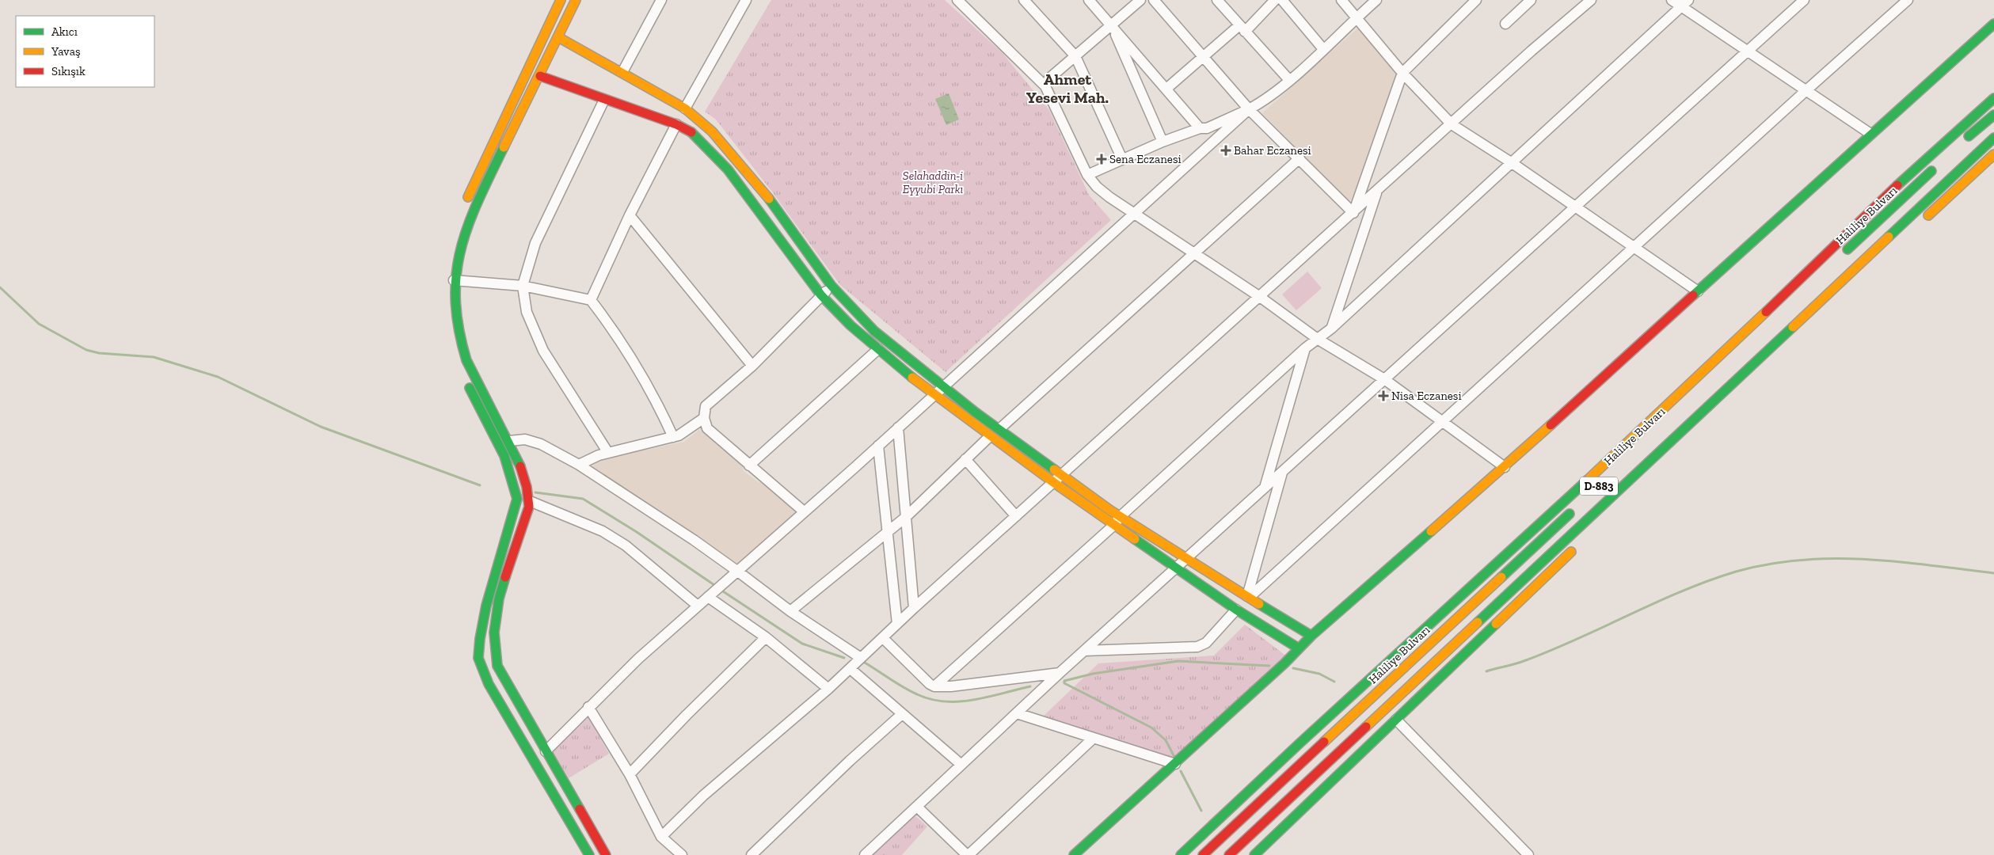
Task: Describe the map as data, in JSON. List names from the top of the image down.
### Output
{
  "streets": {
    "main road": ["Haliliye Bulvarı", "D-883"]
  },
  "districts": ["Ahmet Yesevi Mah."],
  "parks": ["Selahaddin-i Eyyubi Parkı"],
  "places": {
    "health": ["Bahar Eczanesi", "Sena Eczanesi", "Nisa Eczanesi"]
  },
  "legend": ["Akıcı", "Yavaş", "Sıkışık"]
}
